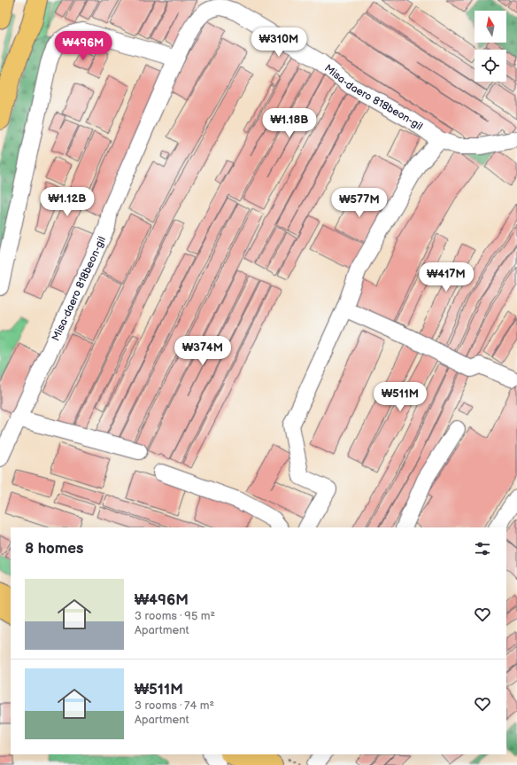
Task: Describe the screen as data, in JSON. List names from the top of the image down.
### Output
{
  "streets": {
    "lane": ["Misa-daero 818beon-gil"]
  },
  "north": "top",
  "page": {
    "price": [
      "₩310M",
      "₩496M",
      "₩1.18B",
      "₩1.12B",
      "₩577M",
      "₩417M",
      "₩374M",
      "₩511M"
    ],
    "heading": "8 homes",
    "list": [
      {
        "name": "₩496M",
        "note": "3 rooms · 95 m² · Apartment"
      },
      {
        "name": "₩511M",
        "note": "3 rooms · 74 m² · Apartment"
      }
    ]
  }
}
